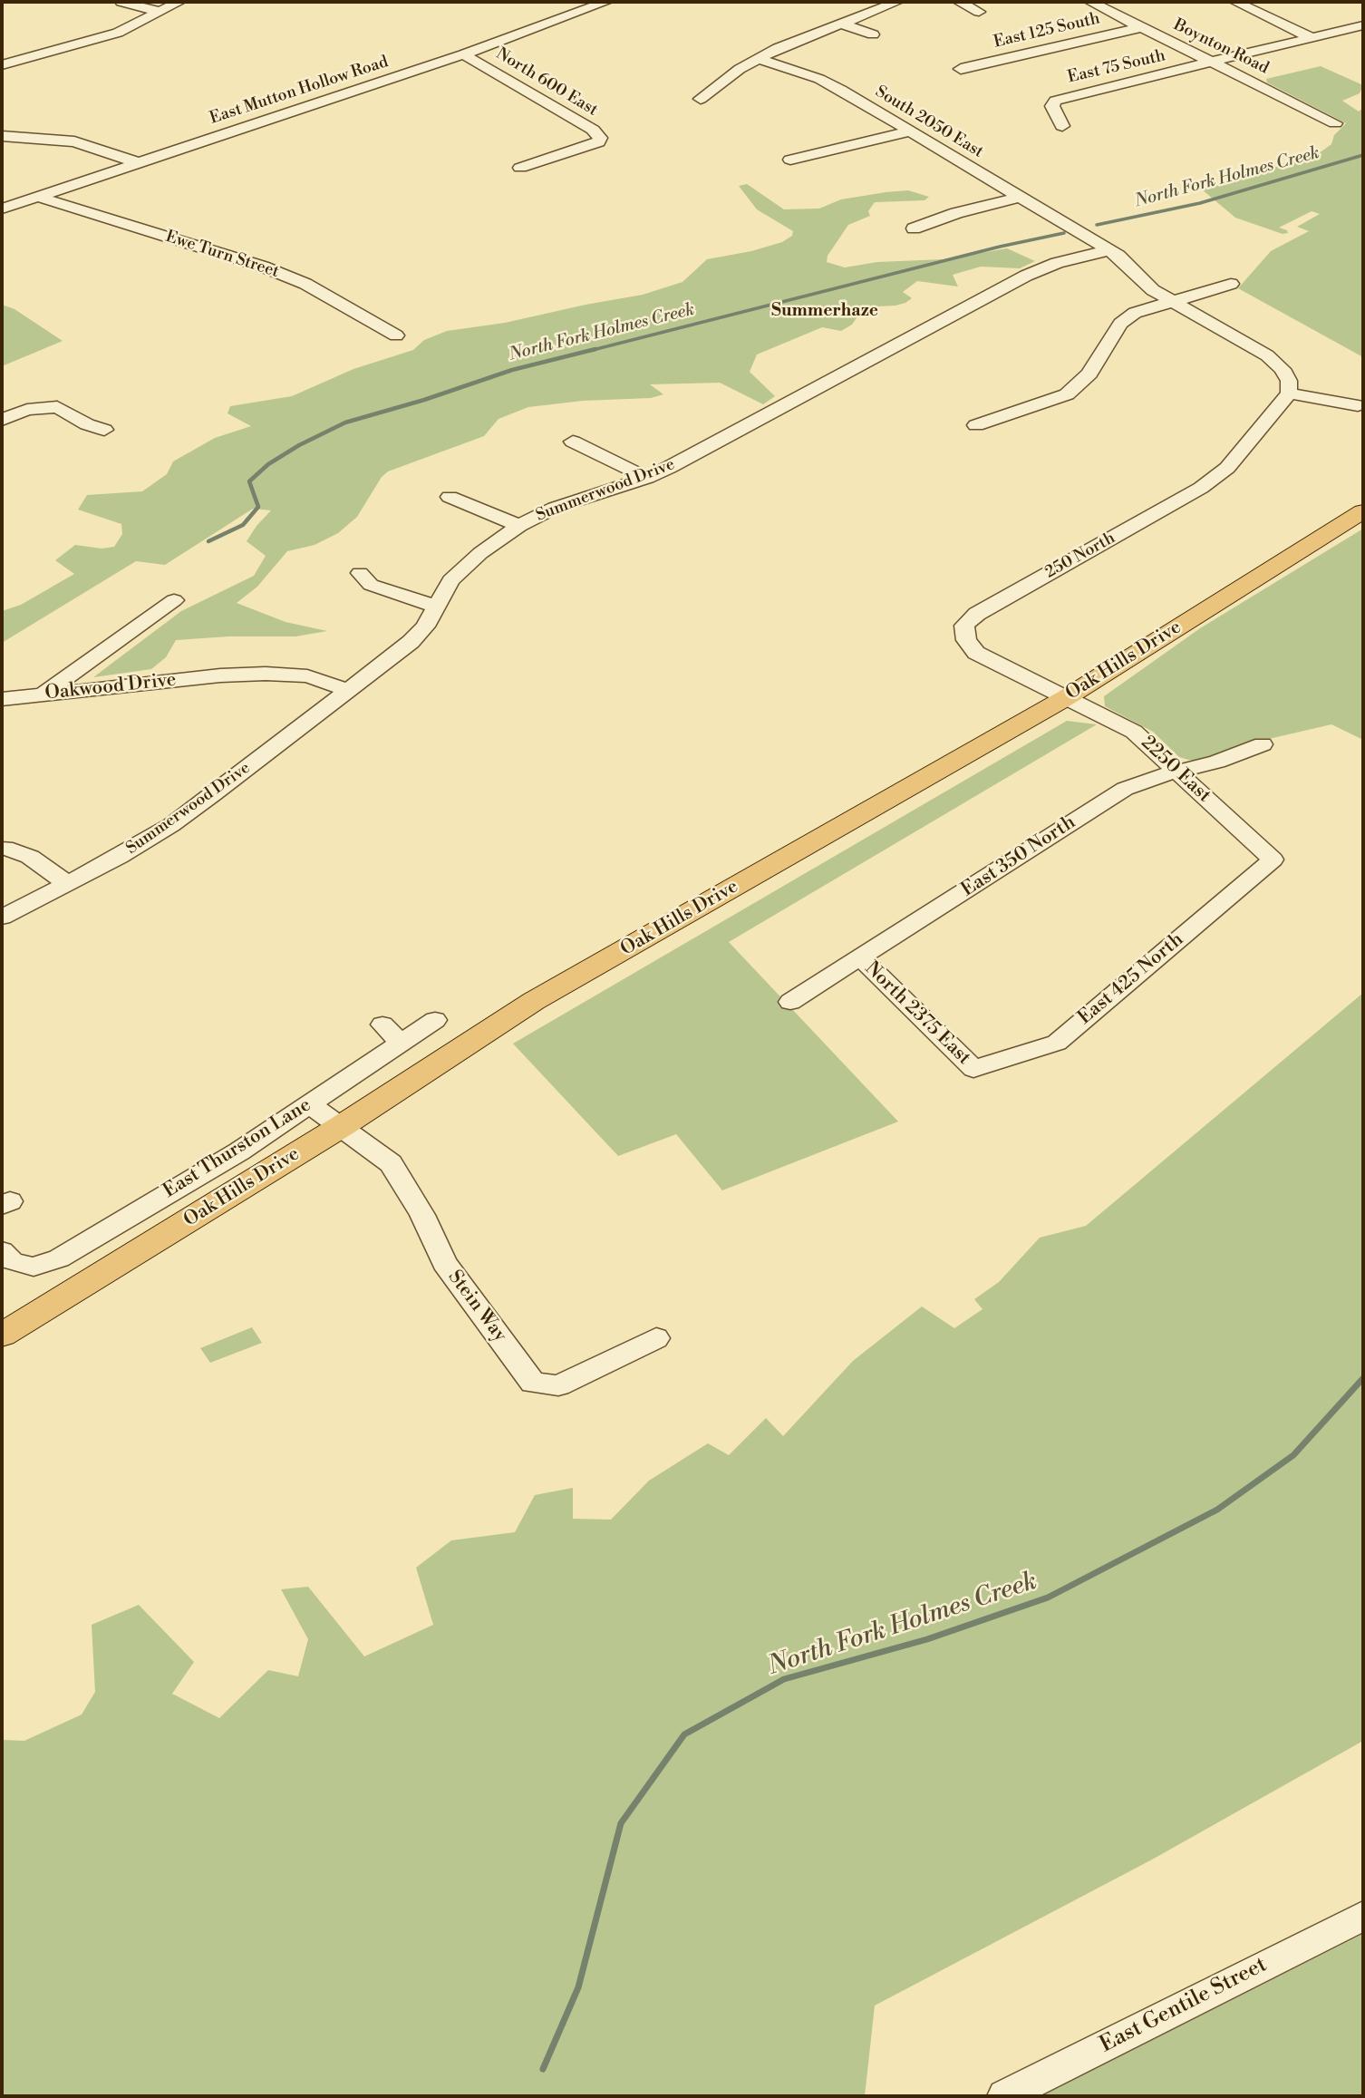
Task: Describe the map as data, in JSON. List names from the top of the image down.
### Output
{
  "streets": {
    "main road": ["Oak Hills Drive"],
    "street": [
      "East 125 South",
      "Boynton Road",
      "East 75 South",
      "North 600 East",
      "East Mutton Hollow Road",
      "South 2050 East",
      "Ewe Turn Street",
      "Summerwood Drive",
      "250 North",
      "Oakwood Drive",
      "2250 East",
      "East 350 North",
      "East 425 North",
      "North 2375 East",
      "East Thurston Lane",
      "Stein Way",
      "East Gentile Street"
    ]
  },
  "crossings": [
    ["East 125 South", "Boynton Road"],
    ["Boynton Road", "East 75 South"],
    ["North 600 East", "East Mutton Hollow Road"],
    ["East Mutton Hollow Road", "Ewe Turn Street"],
    ["Summerwood Drive", "Oakwood Drive"],
    ["250 North", "Oak Hills Drive"],
    ["250 North", "2250 East"],
    ["Oak Hills Drive", "2250 East"],
    ["Oak Hills Drive", "Stein Way"],
    ["2250 East", "East 350 North"],
    ["2250 East", "East 425 North"],
    ["East 350 North", "North 2375 East"],
    ["East 425 North", "North 2375 East"],
    ["East Thurston Lane", "Stein Way"]
  ],
  "districts": ["Summerhaze"],
  "water": ["North Fork Holmes Creek"]
}
